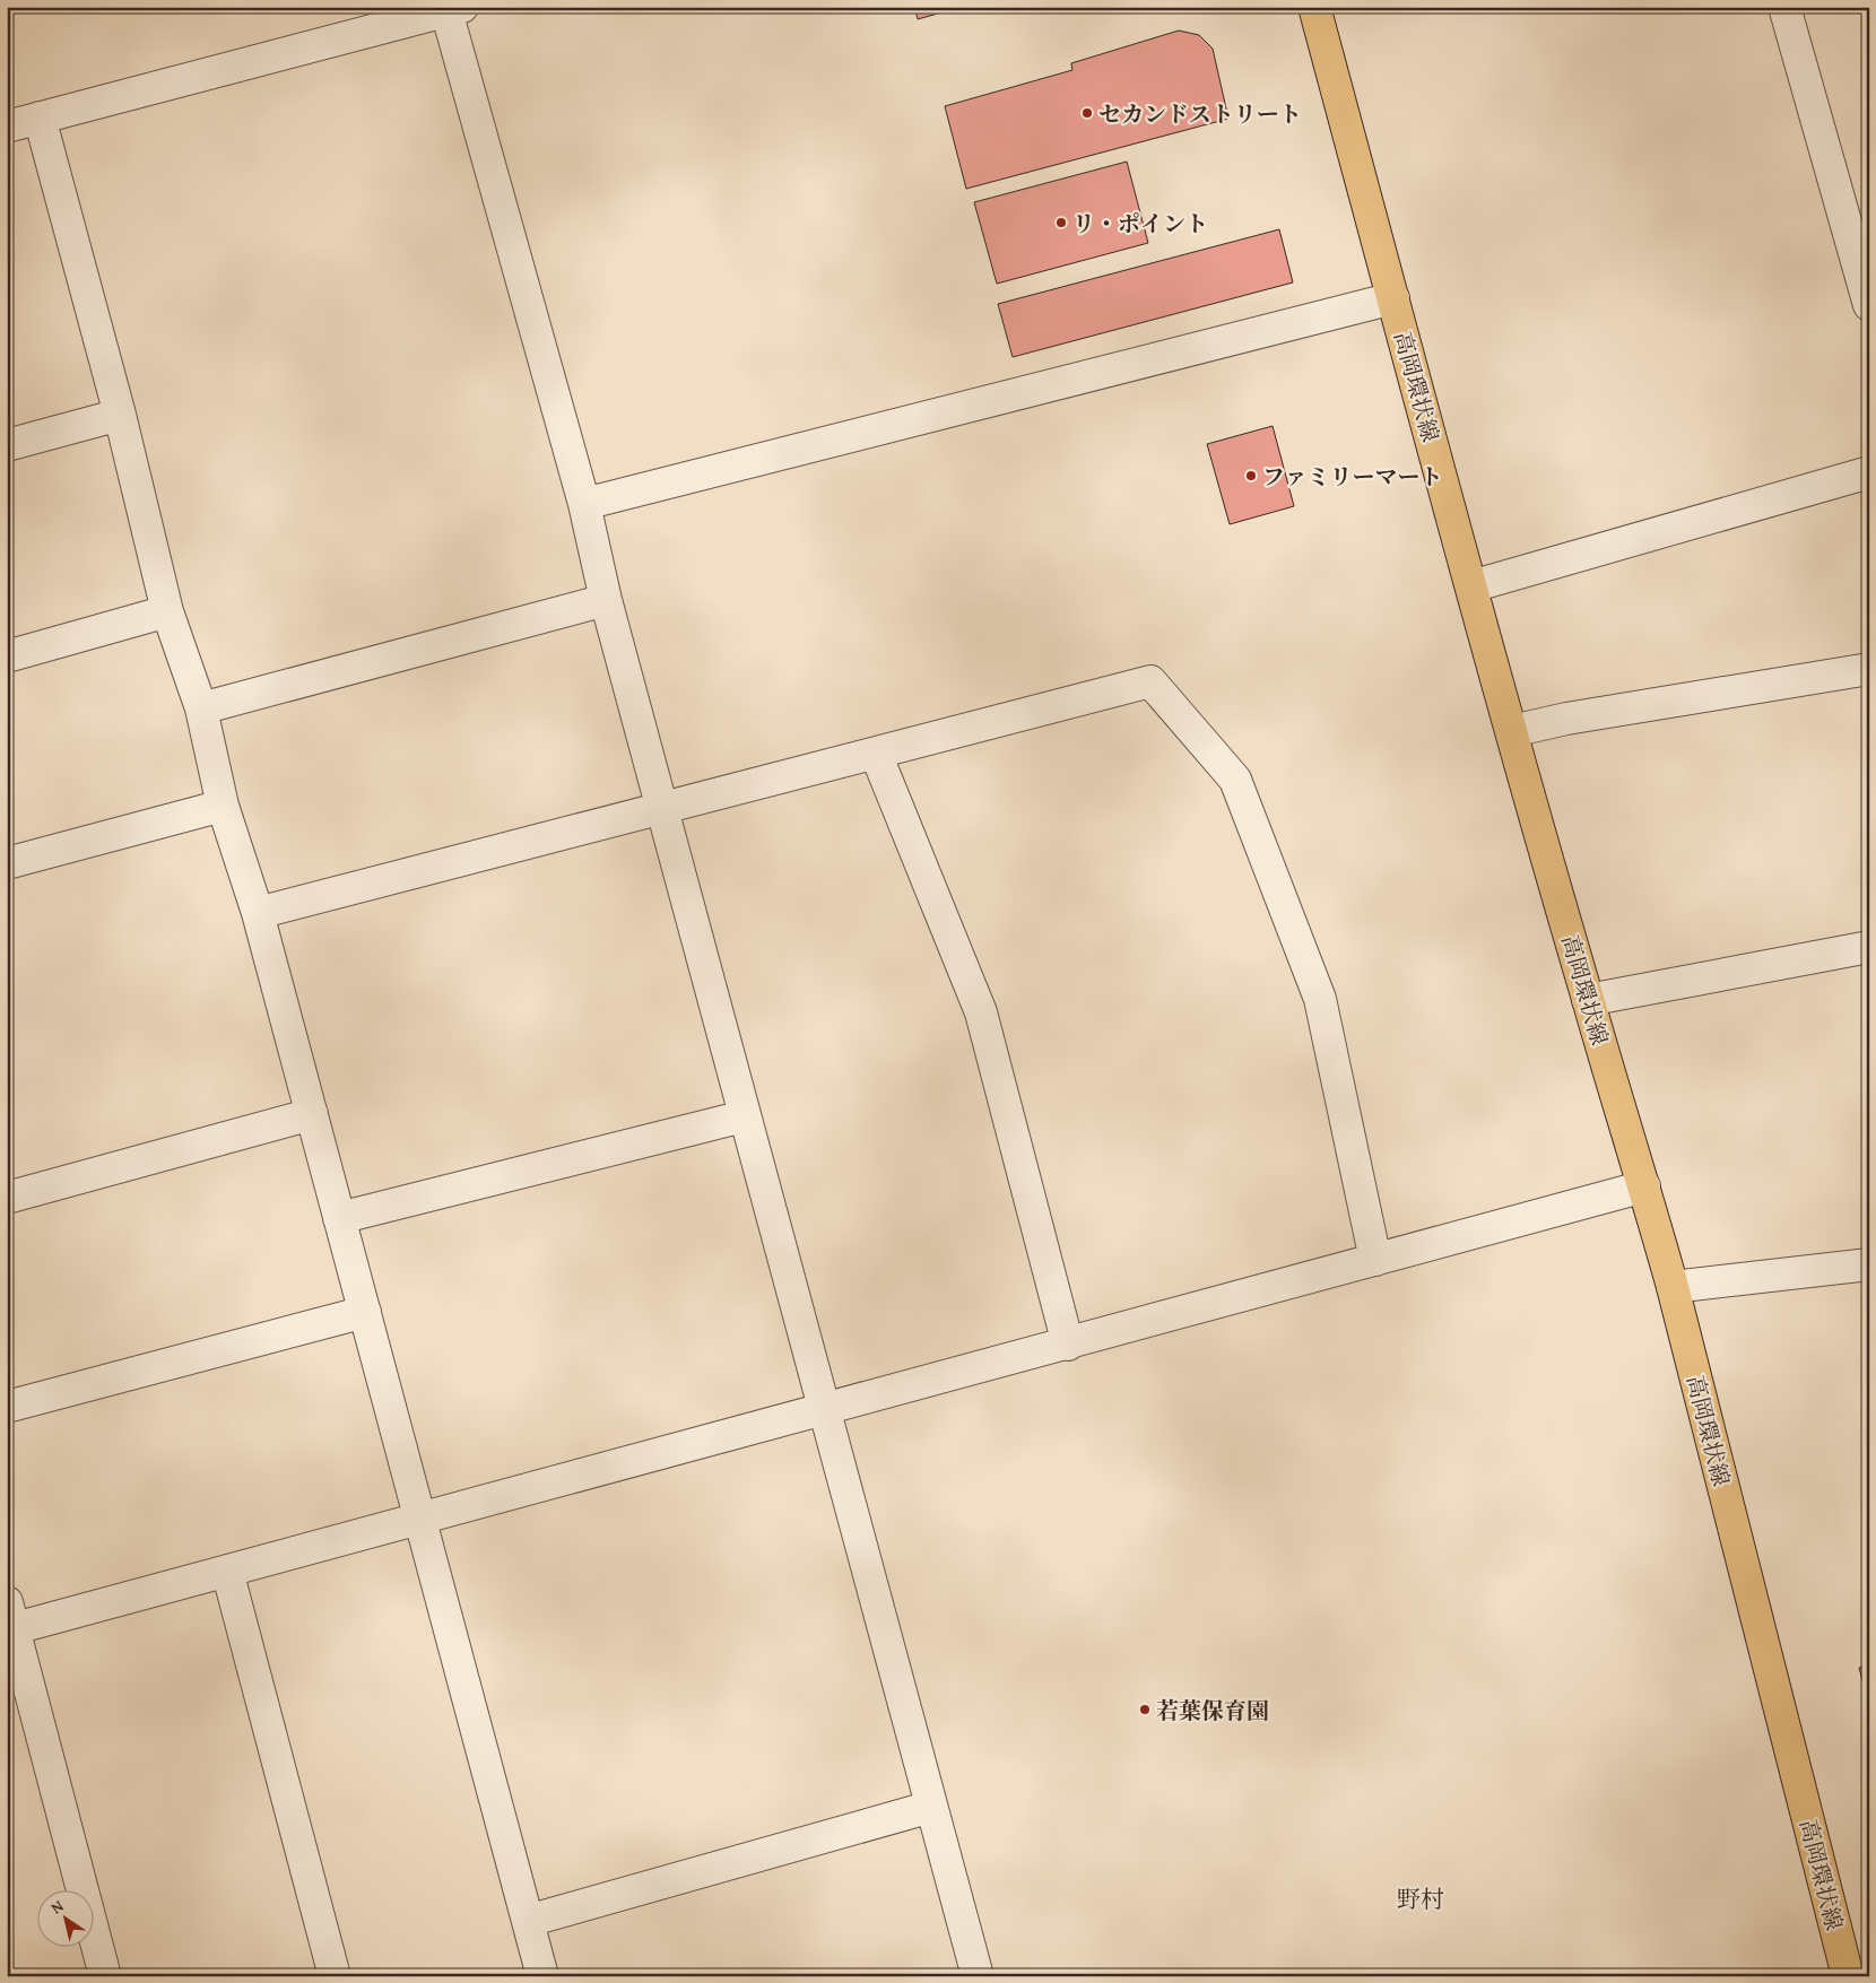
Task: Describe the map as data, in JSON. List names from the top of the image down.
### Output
{
  "streets": {
    "main road": ["高岡環状線"]
  },
  "districts": ["野村"],
  "places": [
    "セカンドストリート",
    "リ・ポイント",
    "ファミリーマート",
    "若葉保育園"
  ],
  "north": "top left"
}
